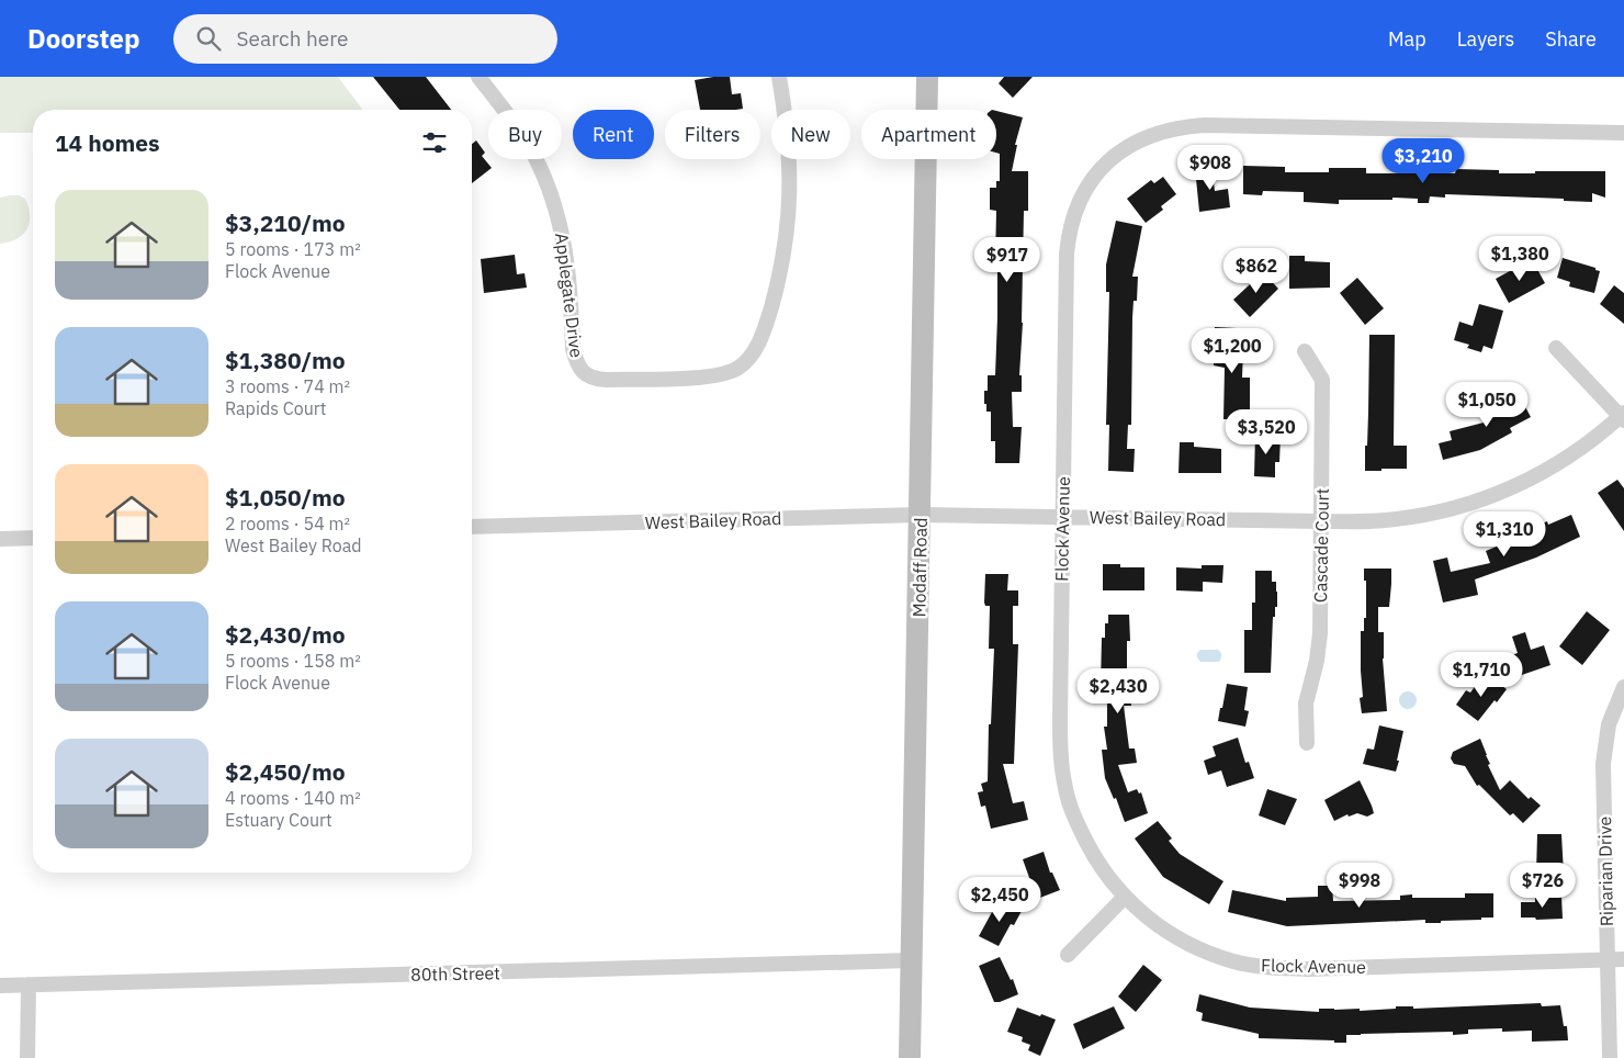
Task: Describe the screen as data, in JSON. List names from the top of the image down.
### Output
{
  "streets": {
    "street": [
      "Applegate Drive",
      "West Bailey Road",
      "Flock Avenue",
      "Cascade Court",
      "Modaff Road",
      "Riparian Drive",
      "80th Street"
    ]
  },
  "crossings": [
    ["West Bailey Road", "Flock Avenue"],
    ["West Bailey Road", "Cascade Court"],
    ["West Bailey Road", "Modaff Road"],
    ["Flock Avenue", "Riparian Drive"],
    ["Modaff Road", "80th Street"]
  ],
  "page": {
    "header": "Doorstep",
    "search": "Search here",
    "nav": ["Map", "Layers", "Share"],
    "chip": [
      "Buy",
      "Rent",
      "Filters",
      "New",
      "Apartment"
    ],
    "heading": "14 homes",
    "price": [
      "$3,210",
      "$908",
      "$1,380",
      "$917",
      "$862",
      "$1,200",
      "$1,050",
      "$3,520",
      "$1,310",
      "$1,710",
      "$2,430",
      "$998",
      "$726",
      "$2,450"
    ],
    "list": [
      {
        "name": "$3,210/mo",
        "note": "5 rooms · 173 m² · Flock Avenue"
      },
      {
        "name": "$1,380/mo",
        "note": "3 rooms · 74 m² · Rapids Court"
      },
      {
        "name": "$1,050/mo",
        "note": "2 rooms · 54 m² · West Bailey Road"
      },
      {
        "name": "$2,430/mo",
        "note": "5 rooms · 158 m² · Flock Avenue"
      },
      {
        "name": "$2,450/mo",
        "note": "4 rooms · 140 m² · Estuary Court"
      }
    ]
  }
}
